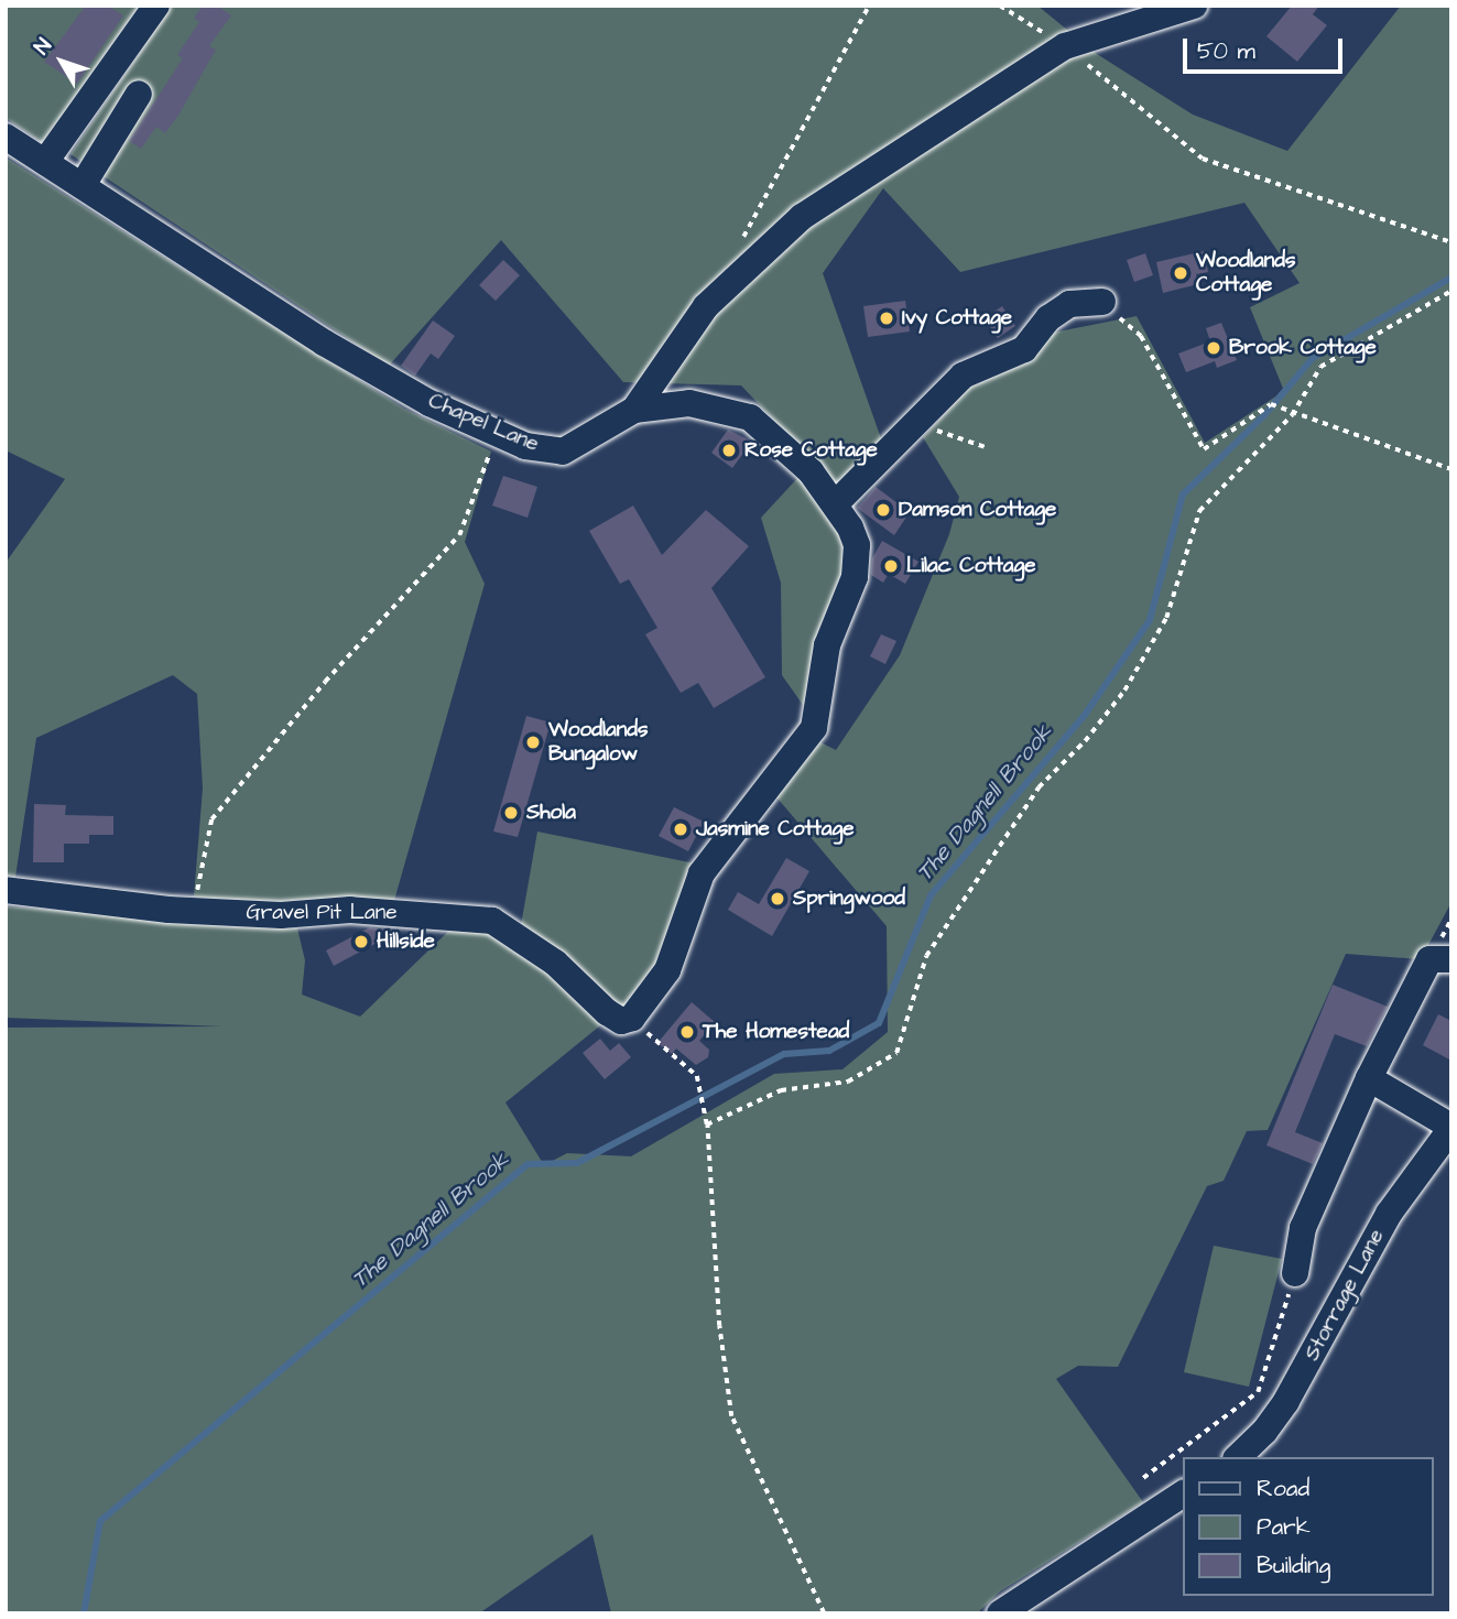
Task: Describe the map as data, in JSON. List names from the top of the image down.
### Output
{
  "streets": {
    "street": ["Chapel Lane", "Gravel Pit Lane", "Storrage Lane"]
  },
  "crossings": [
    ["Chapel Lane", "Gravel Pit Lane"]
  ],
  "water": ["The Dagnell Brook"],
  "places": [
    "Woodlands Cottage",
    "Ivy Cottage",
    "Brook Cottage",
    "Rose Cottage",
    "Damson Cottage",
    "Lilac Cottage",
    "Woodlands Bungalow",
    "Shola",
    "Jasmine Cottage",
    "Springwood",
    "Hillside",
    "The Homestead"
  ],
  "legend": ["Road", "Park", "Building"],
  "scale_bar": "50 m",
  "north": "top left"
}
